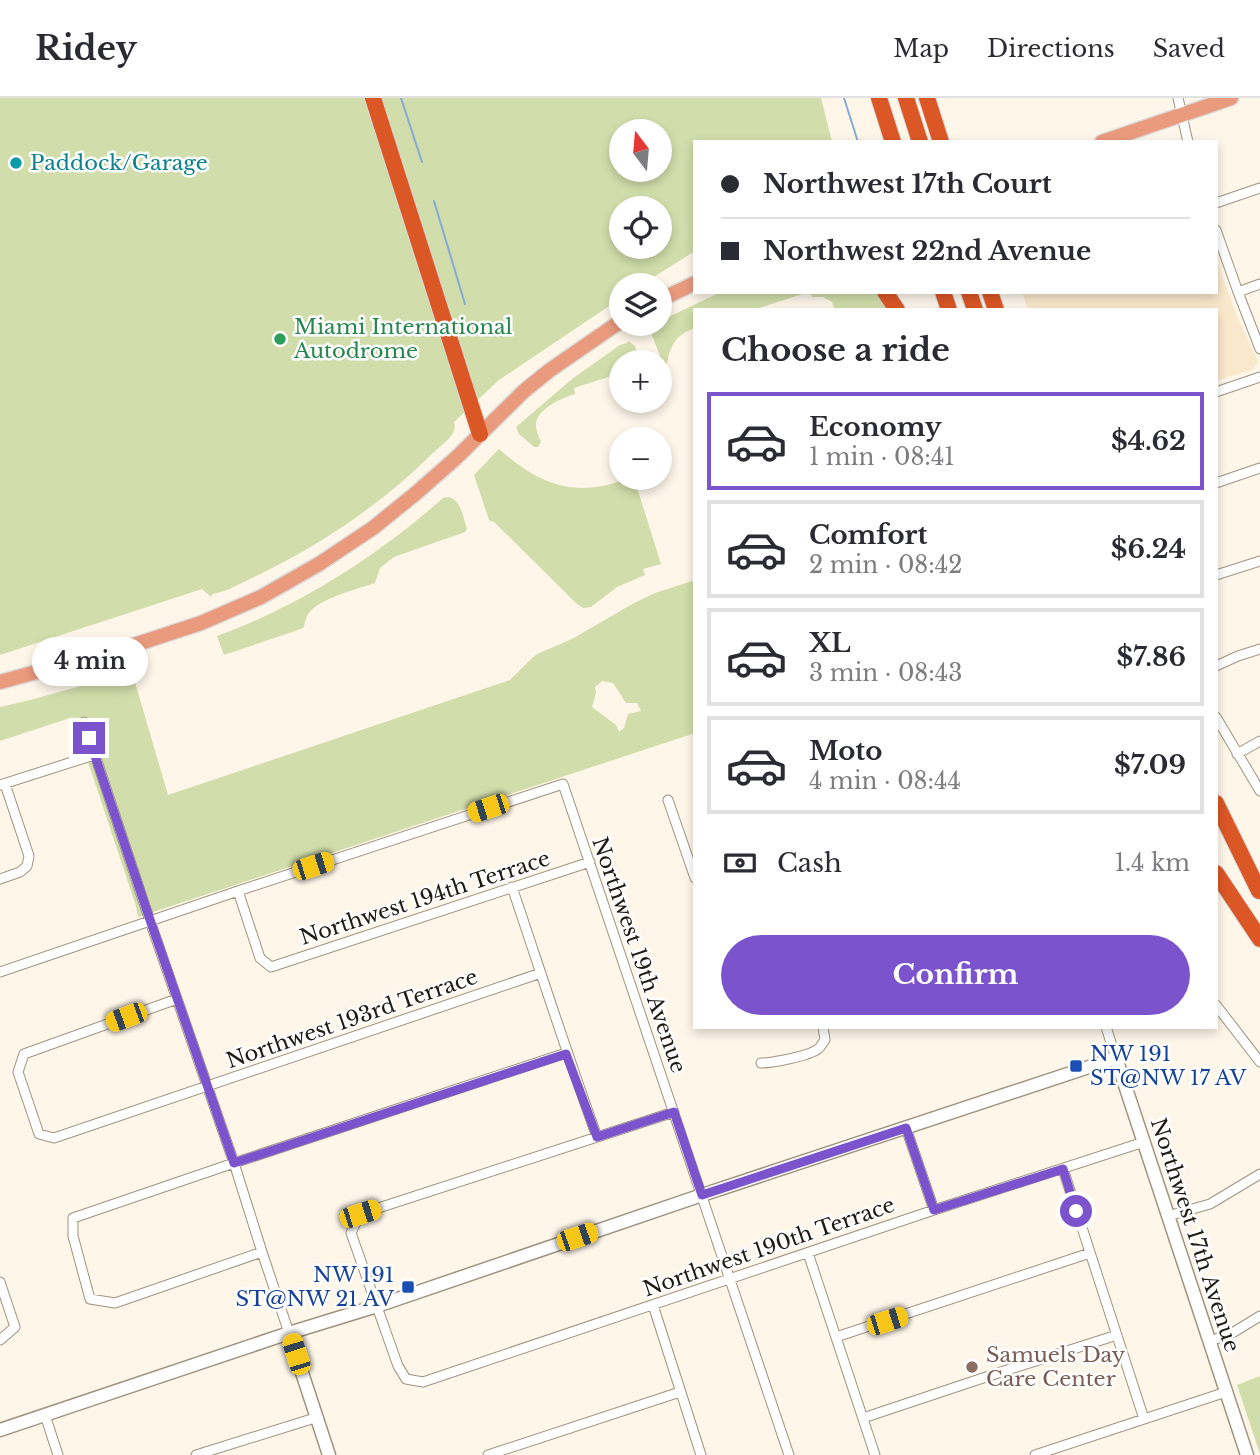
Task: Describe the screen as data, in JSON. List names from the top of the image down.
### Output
{
  "streets": {
    "street": [
      "Northwest 194th Terrace",
      "Northwest 19th Avenue",
      "Northwest 193rd Terrace",
      "Northwest 17th Avenue",
      "Northwest 190th Terrace"
    ]
  },
  "crossings": [
    ["Northwest 194th Terrace", "Northwest 19th Avenue"],
    ["Northwest 19th Avenue", "Northwest 190th Terrace"],
    ["Northwest 17th Avenue", "Northwest 190th Terrace"]
  ],
  "places": {
    "other": ["Paddock/Garage", "Miami International Autodrome", "Samuels Day Care Center"],
    "transit": ["NW 191 ST@NW 17 AV", "NW 191 ST@NW 21 AV"]
  },
  "north": "top",
  "page": {
    "header": "Ridey",
    "nav": ["Map", "Directions", "Saved"],
    "map_buttons": ["+", "−"],
    "banner": ["Northwest 17th Court", "Northwest 22nd Avenue"],
    "heading": "Choose a ride",
    "list": [
      {
        "name": "Economy",
        "note": "1 min · 08:41",
        "value": "$4.62"
      },
      {
        "name": "Comfort",
        "note": "2 min · 08:42",
        "value": "$6.24"
      },
      {
        "name": "XL",
        "note": "3 min · 08:43",
        "value": "$7.86"
      },
      {
        "name": "Moto",
        "note": "4 min · 08:44",
        "value": "$7.09"
      }
    ],
    "bubble": "4 min",
    "pay": ["Cash", "1.4 km"],
    "buttons": "Confirm"
  }
}
